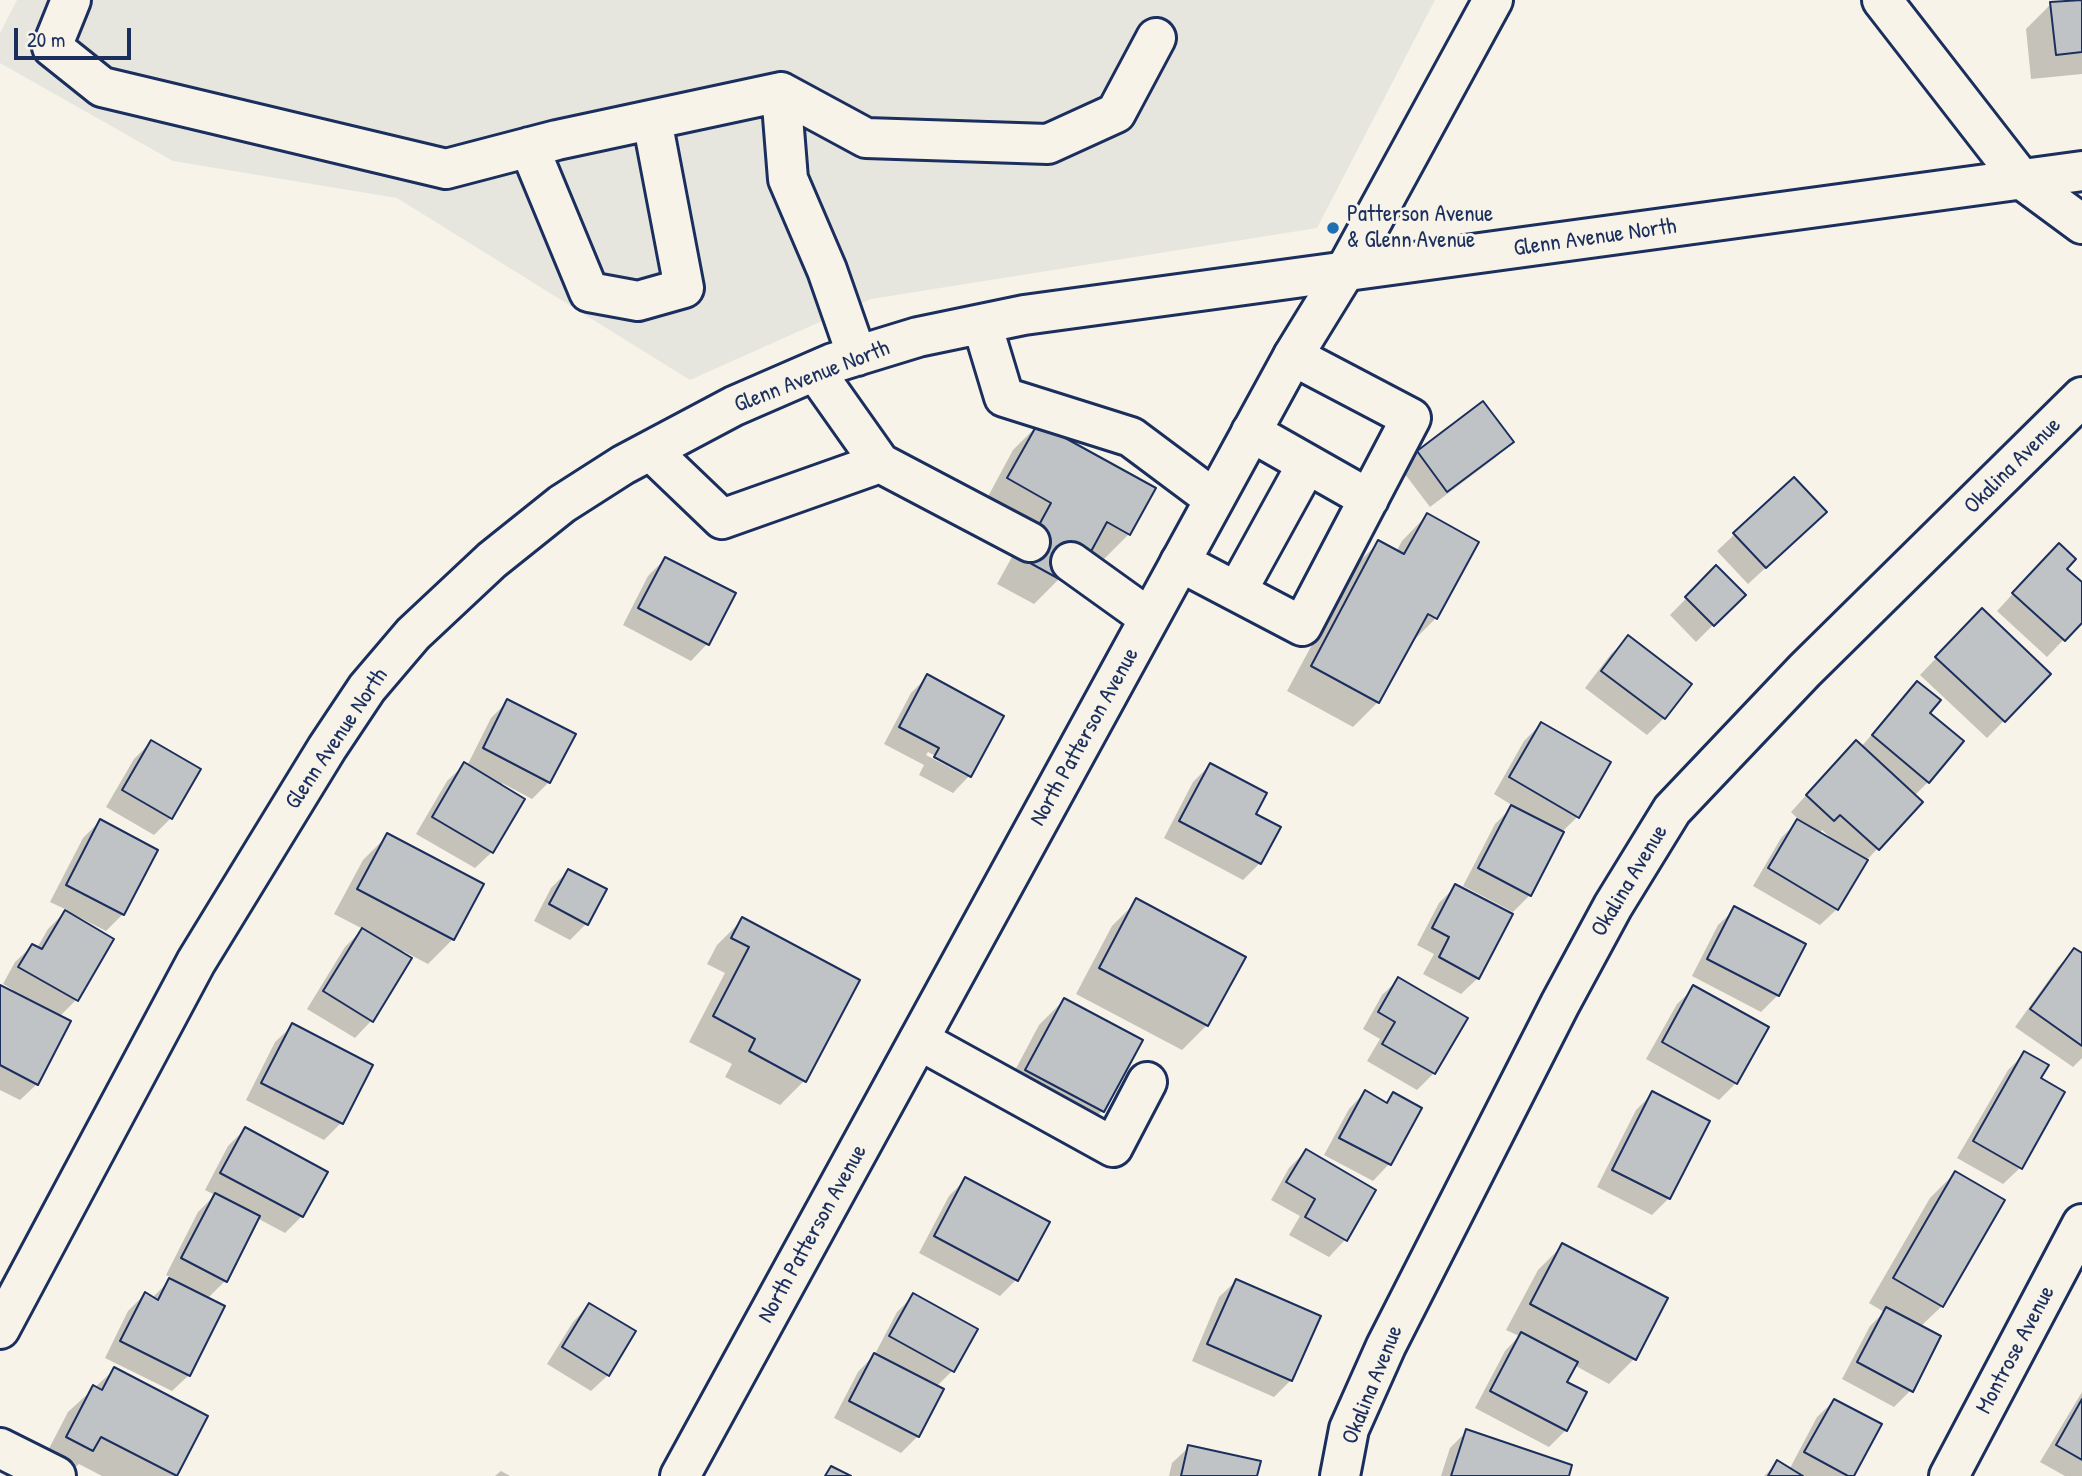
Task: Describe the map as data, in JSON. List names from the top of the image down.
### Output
{
  "streets": {
    "street": [
      "Glenn Avenue North",
      "Okalina Avenue",
      "North Patterson Avenue",
      "Montrose Avenue"
    ]
  },
  "crossings": [
    ["Glenn Avenue North", "North Patterson Avenue"]
  ],
  "places": ["Patterson Avenue & Glenn Avenue"],
  "scale_bar": "20 m"
}
